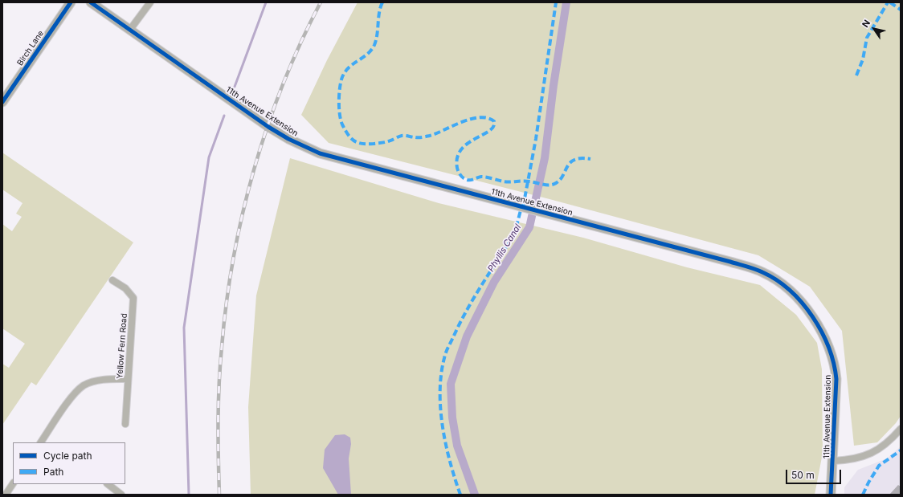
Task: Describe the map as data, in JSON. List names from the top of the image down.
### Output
{
  "streets": {
    "street": ["Birch Lane", "11th Avenue Extension", "Yellow Fern Road"]
  },
  "water": ["Phyllis Canal"],
  "legend": ["Cycle path", "Path"],
  "scale_bar": "50 m",
  "north": "top left"
}
